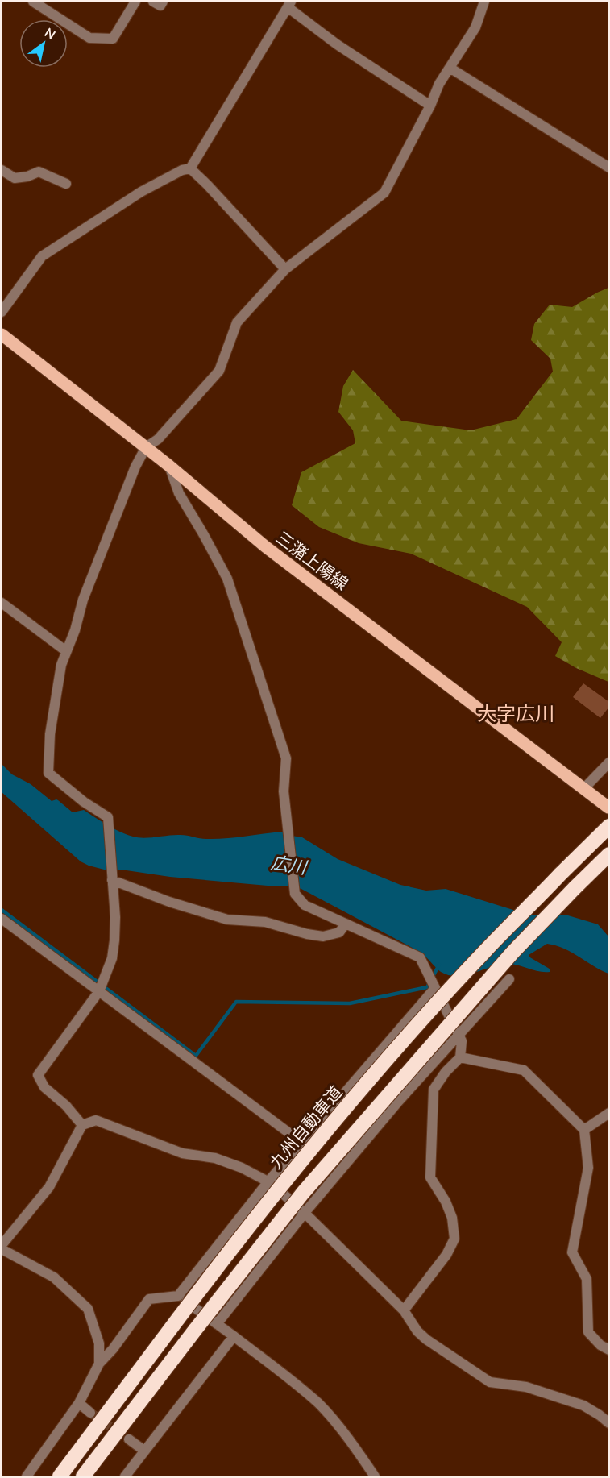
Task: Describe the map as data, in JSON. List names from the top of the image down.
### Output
{
  "streets": {
    "highway": ["九州自動車道"],
    "main road": ["三潴上陽線"]
  },
  "districts": ["大字広川"],
  "water": ["広川"],
  "north": "top right"
}
